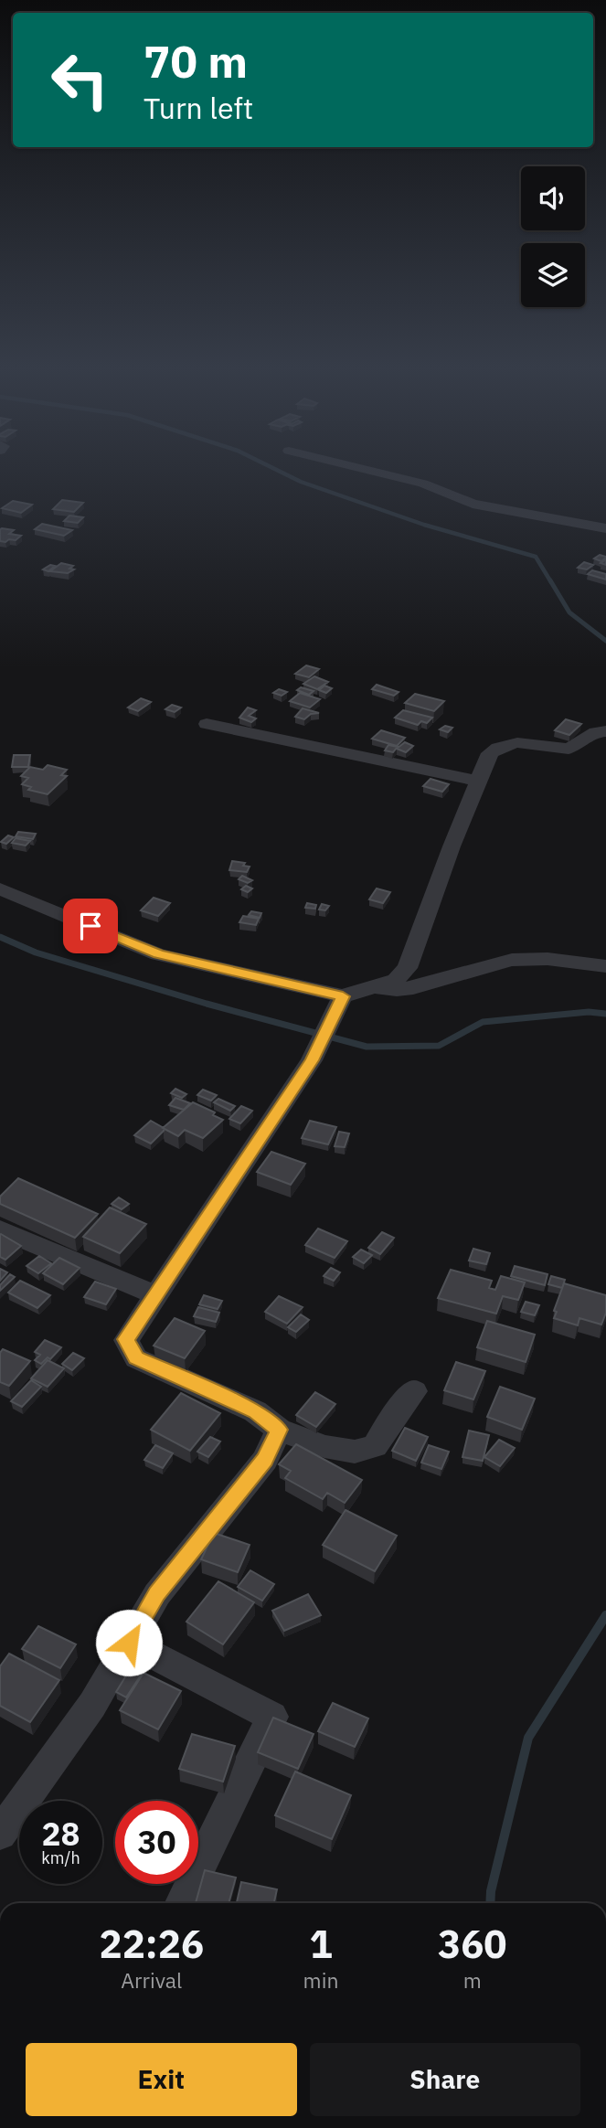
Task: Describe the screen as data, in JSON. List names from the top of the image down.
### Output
{
  "page": {
    "turn": ["70 m", "Turn left"],
    "speed": "28 km/h",
    "limit": "30",
    "eta": [
      "22:26",
      "Arrival",
      "1",
      "min",
      "360",
      "m"
    ],
    "buttons": ["Exit", "Share"]
  }
}
